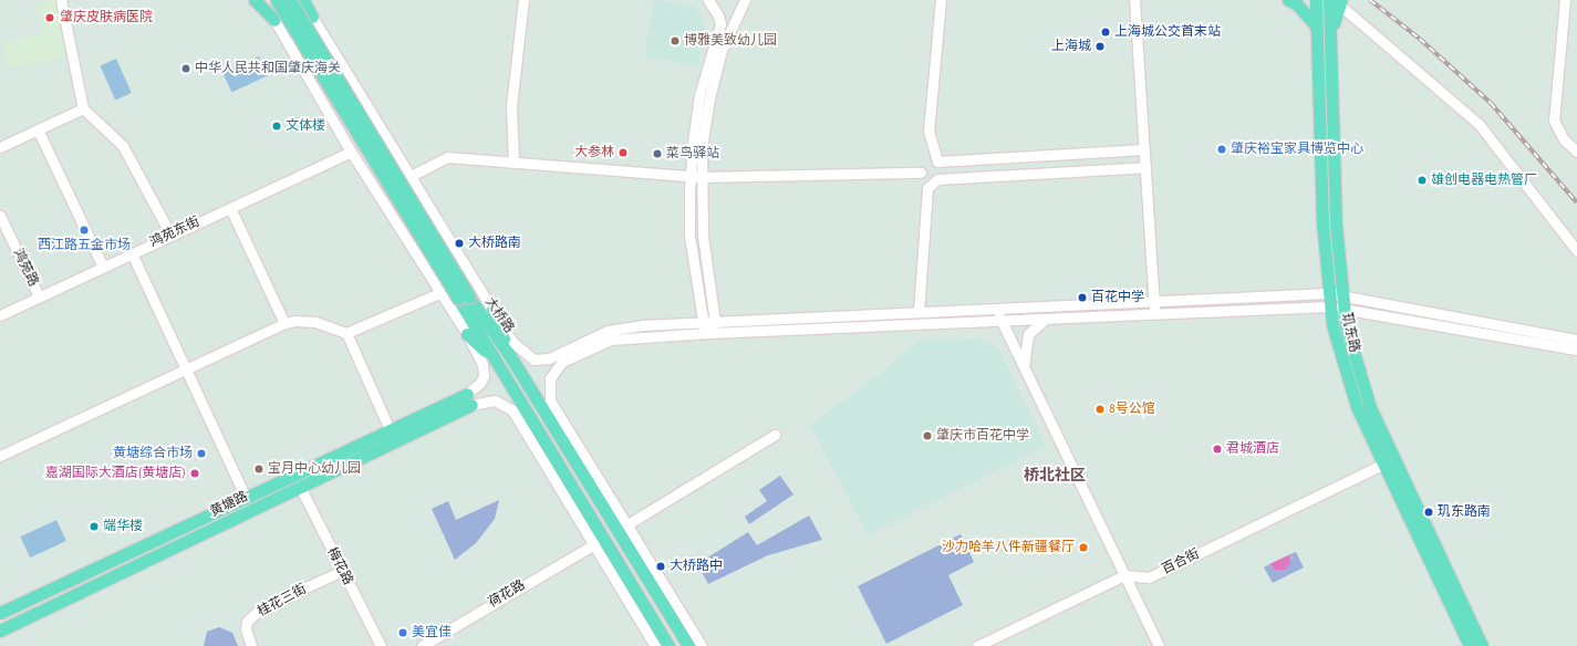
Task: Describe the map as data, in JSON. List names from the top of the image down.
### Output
{
  "streets": {
    "main road": ["大桥路", "玑东路", "黄塘路"],
    "street": [
      "鸿苑东街",
      "鸿苑路",
      "百合街",
      "梅花路",
      "荷花路",
      "桂花三街"
    ]
  },
  "crossings": [
    ["鸿苑东街", "鸿苑路"],
    ["玑东路", "百合街"],
    ["黄塘路", "梅花路"],
    ["梅花路", "桂花三街"]
  ],
  "districts": ["桥北社区"],
  "places": [
    "肇庆皮肤病医院",
    "上海城公交首末站",
    "博雅美致幼儿园",
    "上海城",
    "中华人民共和国肇庆海关",
    "文体楼",
    "肇庆裕宝家具博览中心",
    "大参林",
    "菜鸟驿站",
    "雄创电器电热管厂",
    "西江路五金市场",
    "大桥路南",
    "百花中学",
    "8号公馆",
    "肇庆市百花中学",
    "君城酒店",
    "黄塘综合市场",
    "宝月中心幼儿园",
    "嘉湖国际大酒店(黄塘店)",
    "玑东路南",
    "端华楼",
    "沙力哈羊八件新疆餐厅",
    "大桥路中",
    "美宜佳"
  ]
}
